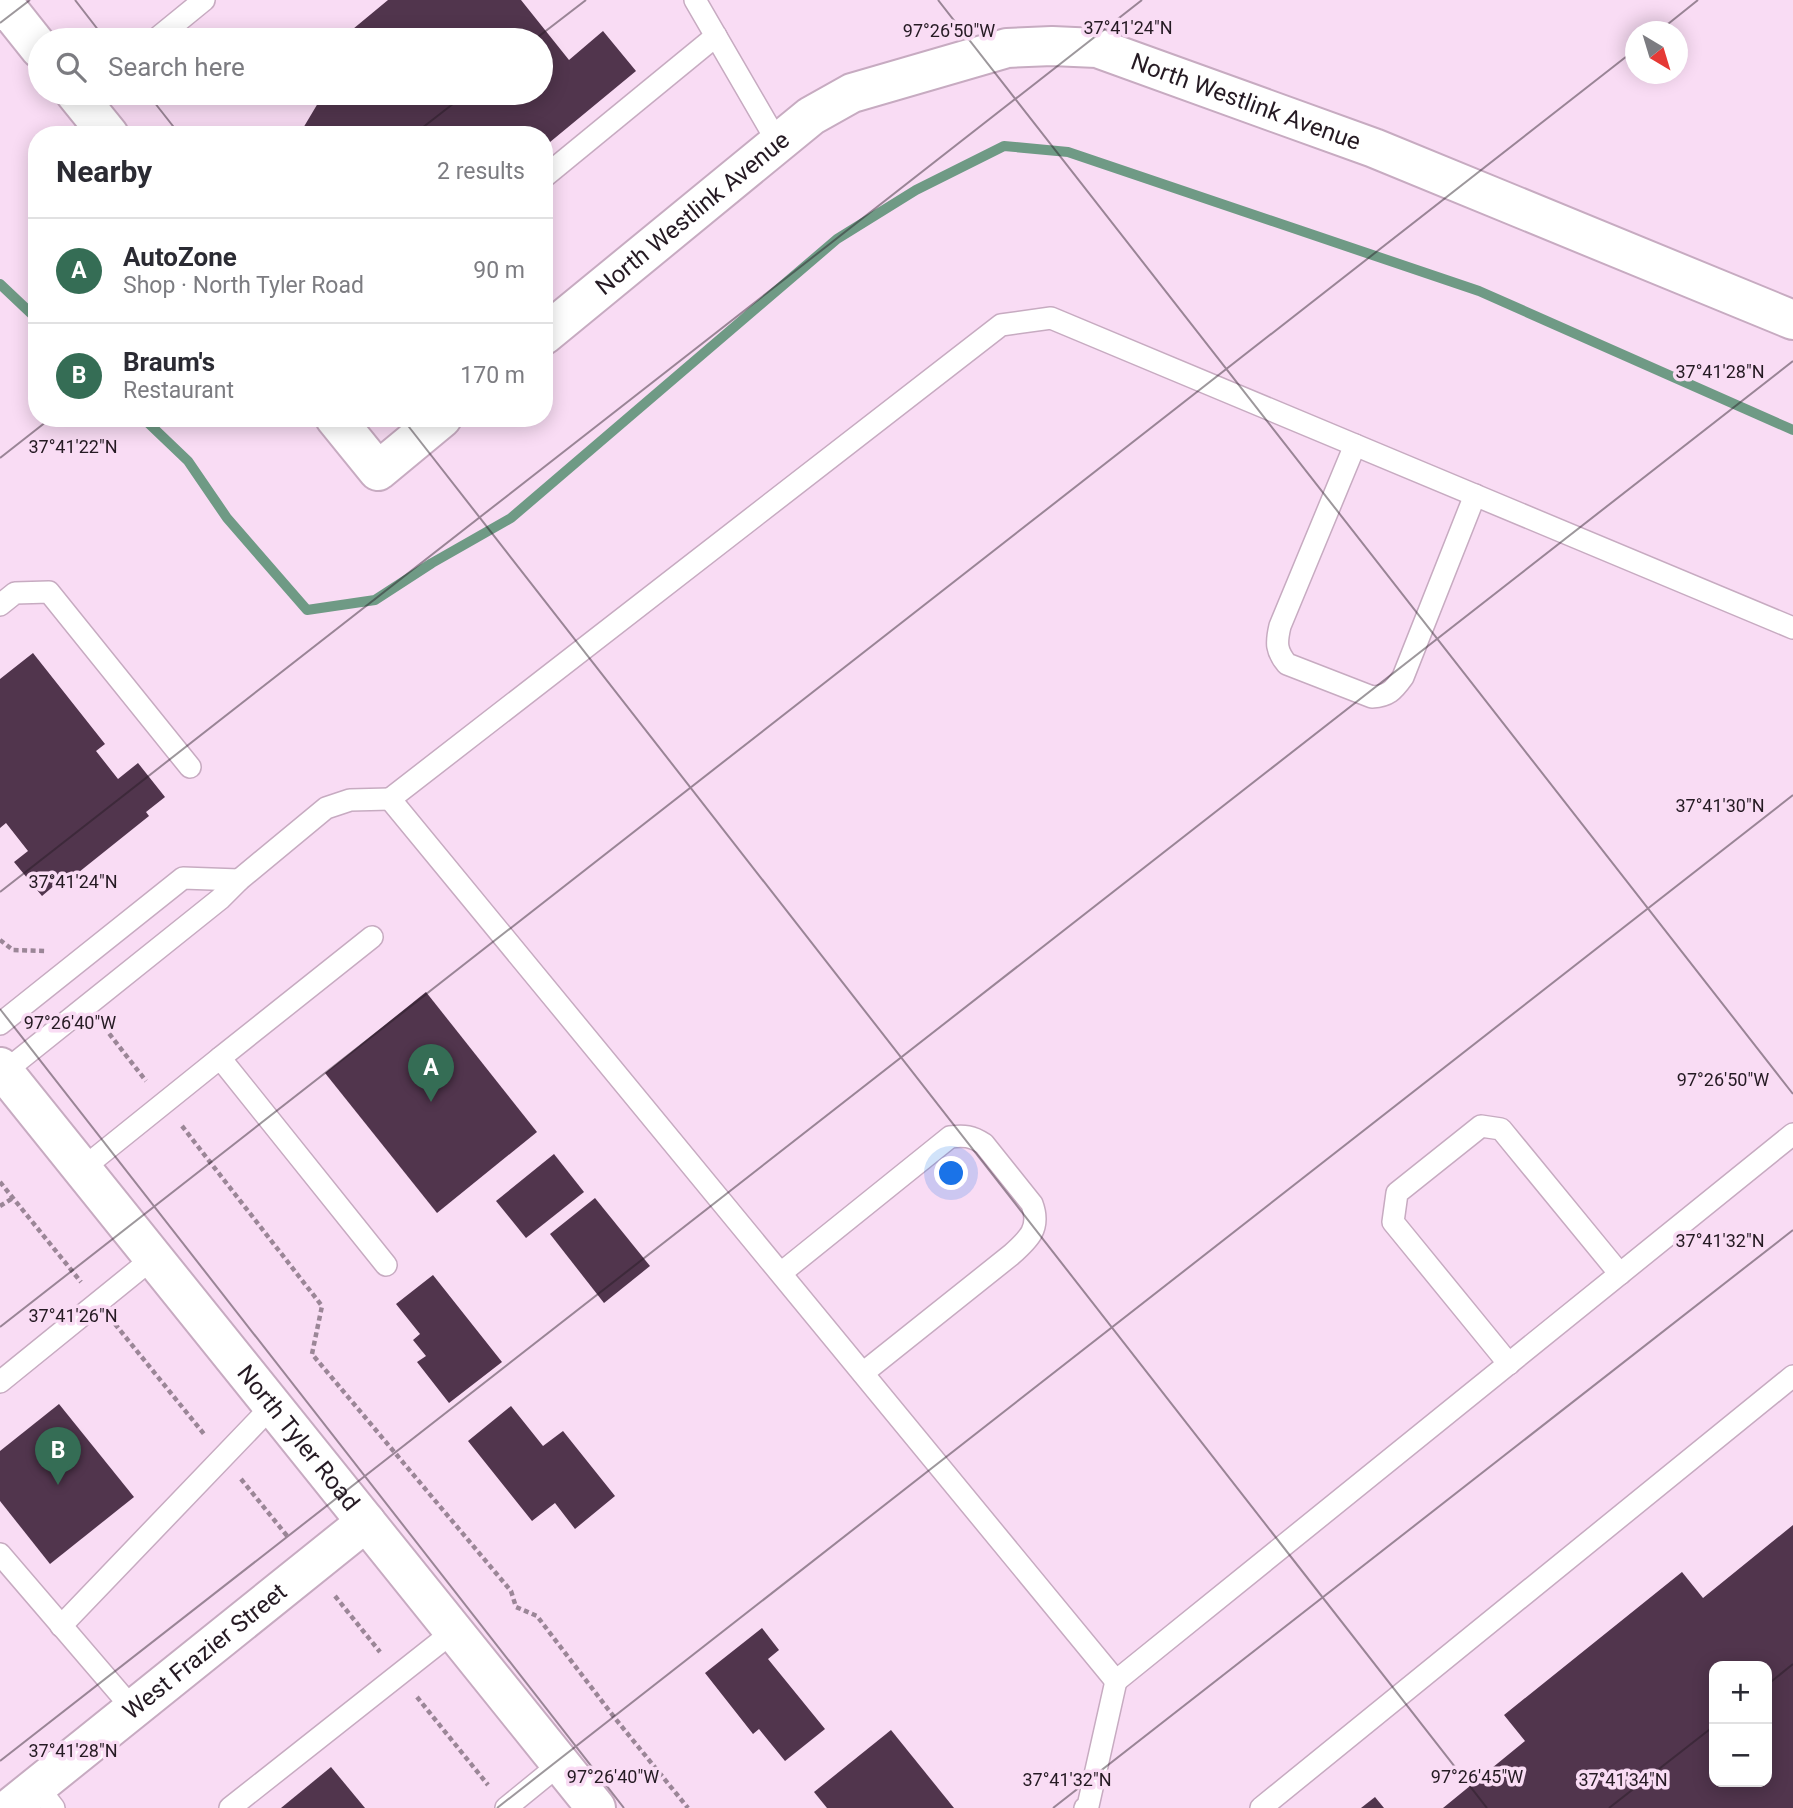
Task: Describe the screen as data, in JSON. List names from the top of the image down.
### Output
{
  "streets": {
    "street": ["North Westlink Avenue", "North Tyler Road", "West Frazier Street"]
  },
  "crossings": [
    ["North Tyler Road", "West Frazier Street"]
  ],
  "north": "bottom right",
  "page": {
    "search": "Search here",
    "heading": ["Nearby", "2 results"],
    "list": [
      {
        "mark": "A",
        "name": "AutoZone",
        "note": "Shop · North Tyler Road",
        "value": "90 m"
      },
      {
        "mark": "B",
        "name": "Braum's",
        "note": "Restaurant",
        "value": "170 m"
      }
    ],
    "pins": ["A", "B"],
    "map_buttons": ["+", "−"]
  },
  "coordinates": [
    "37°41'24\"N",
    "97°26'50\"W",
    "37°41'28\"N",
    "37°41'22\"N",
    "37°41'30\"N",
    "97°26'40\"W",
    "37°41'32\"N",
    "37°41'26\"N",
    "97°26'45\"W",
    "37°41'34\"N"
  ]
}
